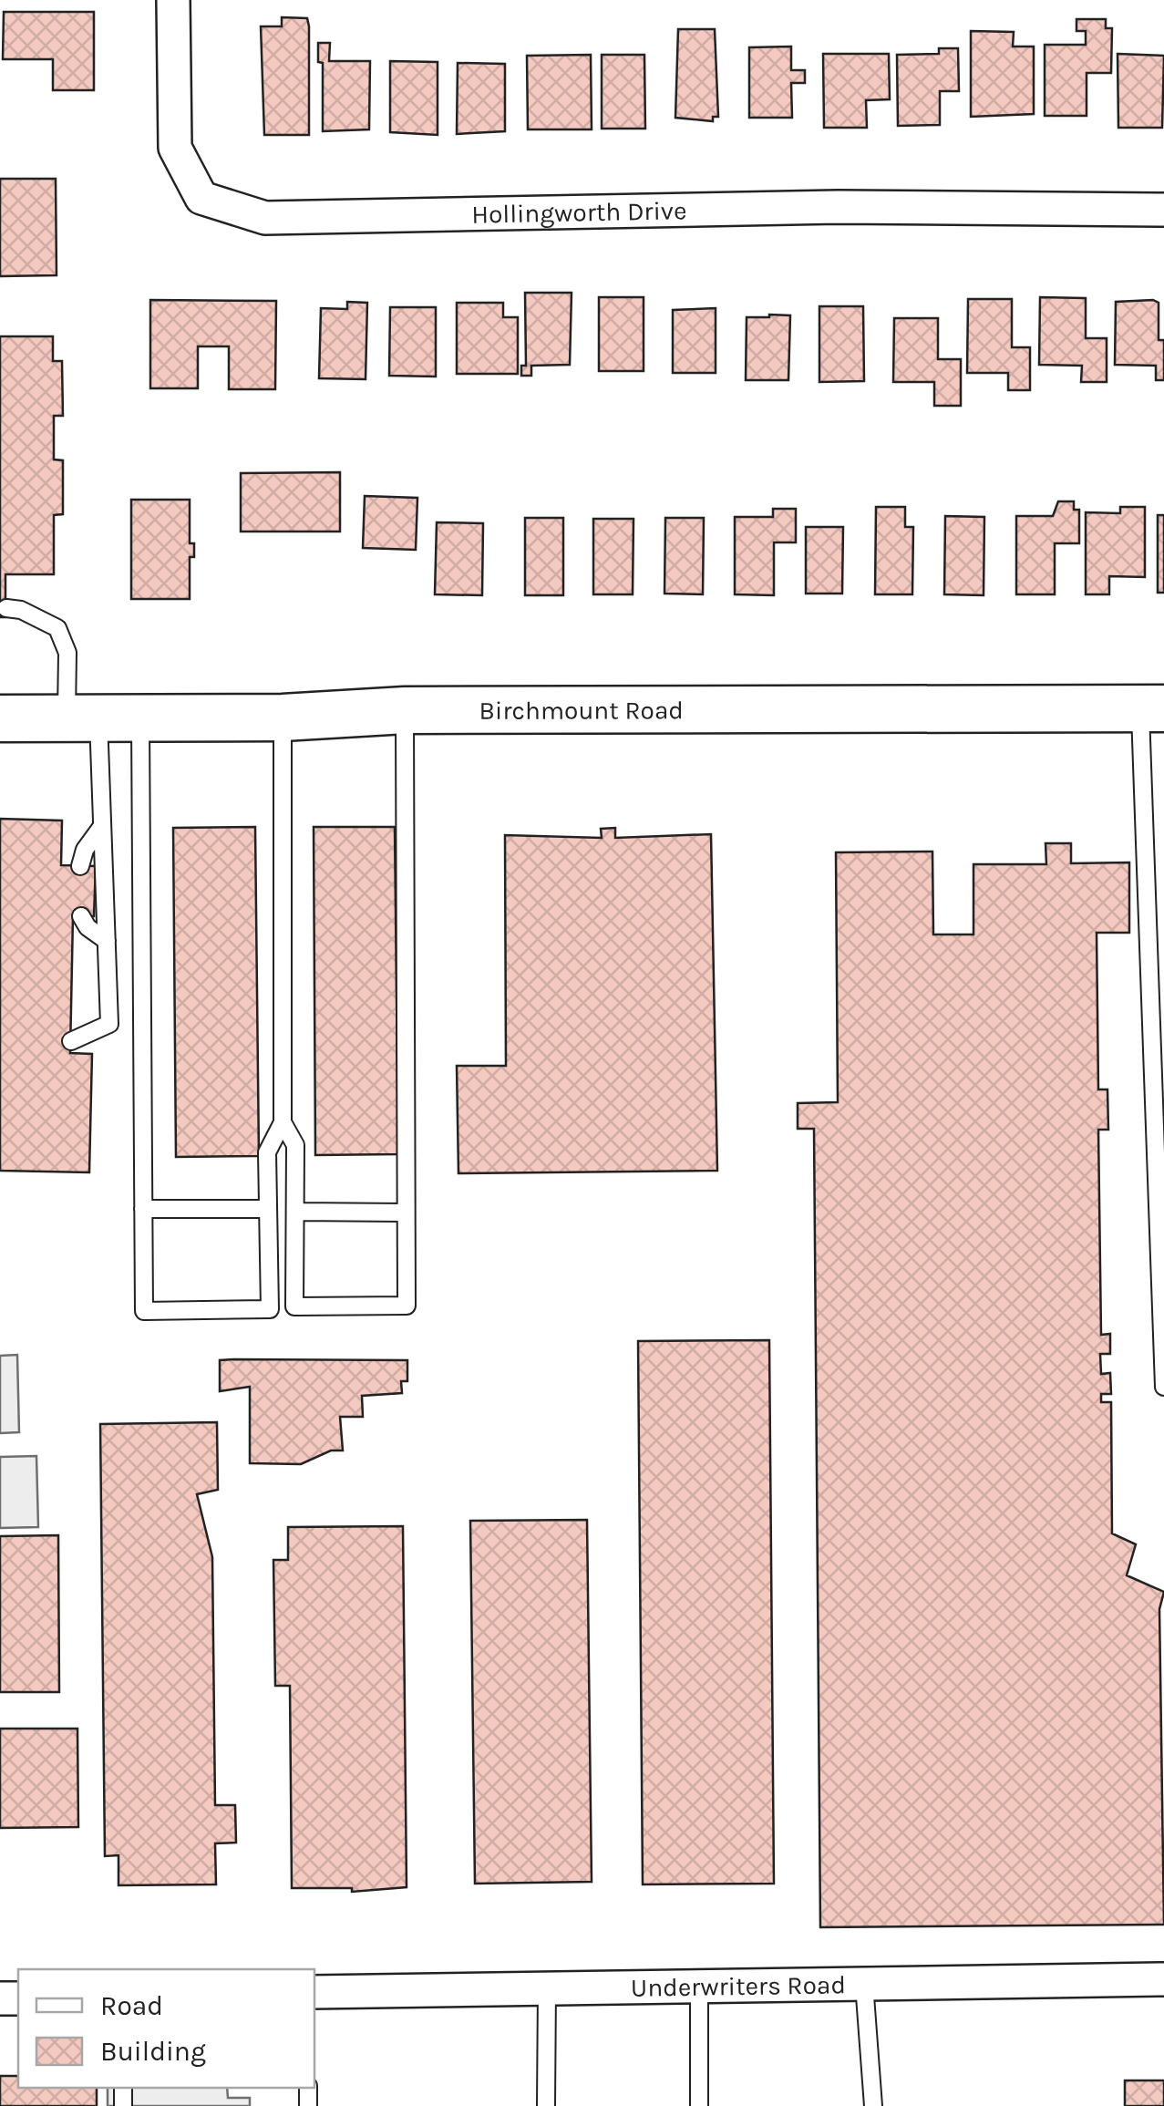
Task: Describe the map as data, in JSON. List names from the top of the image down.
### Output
{
  "streets": {
    "main road": ["Birchmount Road"],
    "street": ["Hollingworth Drive", "Underwriters Road"]
  },
  "legend": ["Road", "Building"]
}
